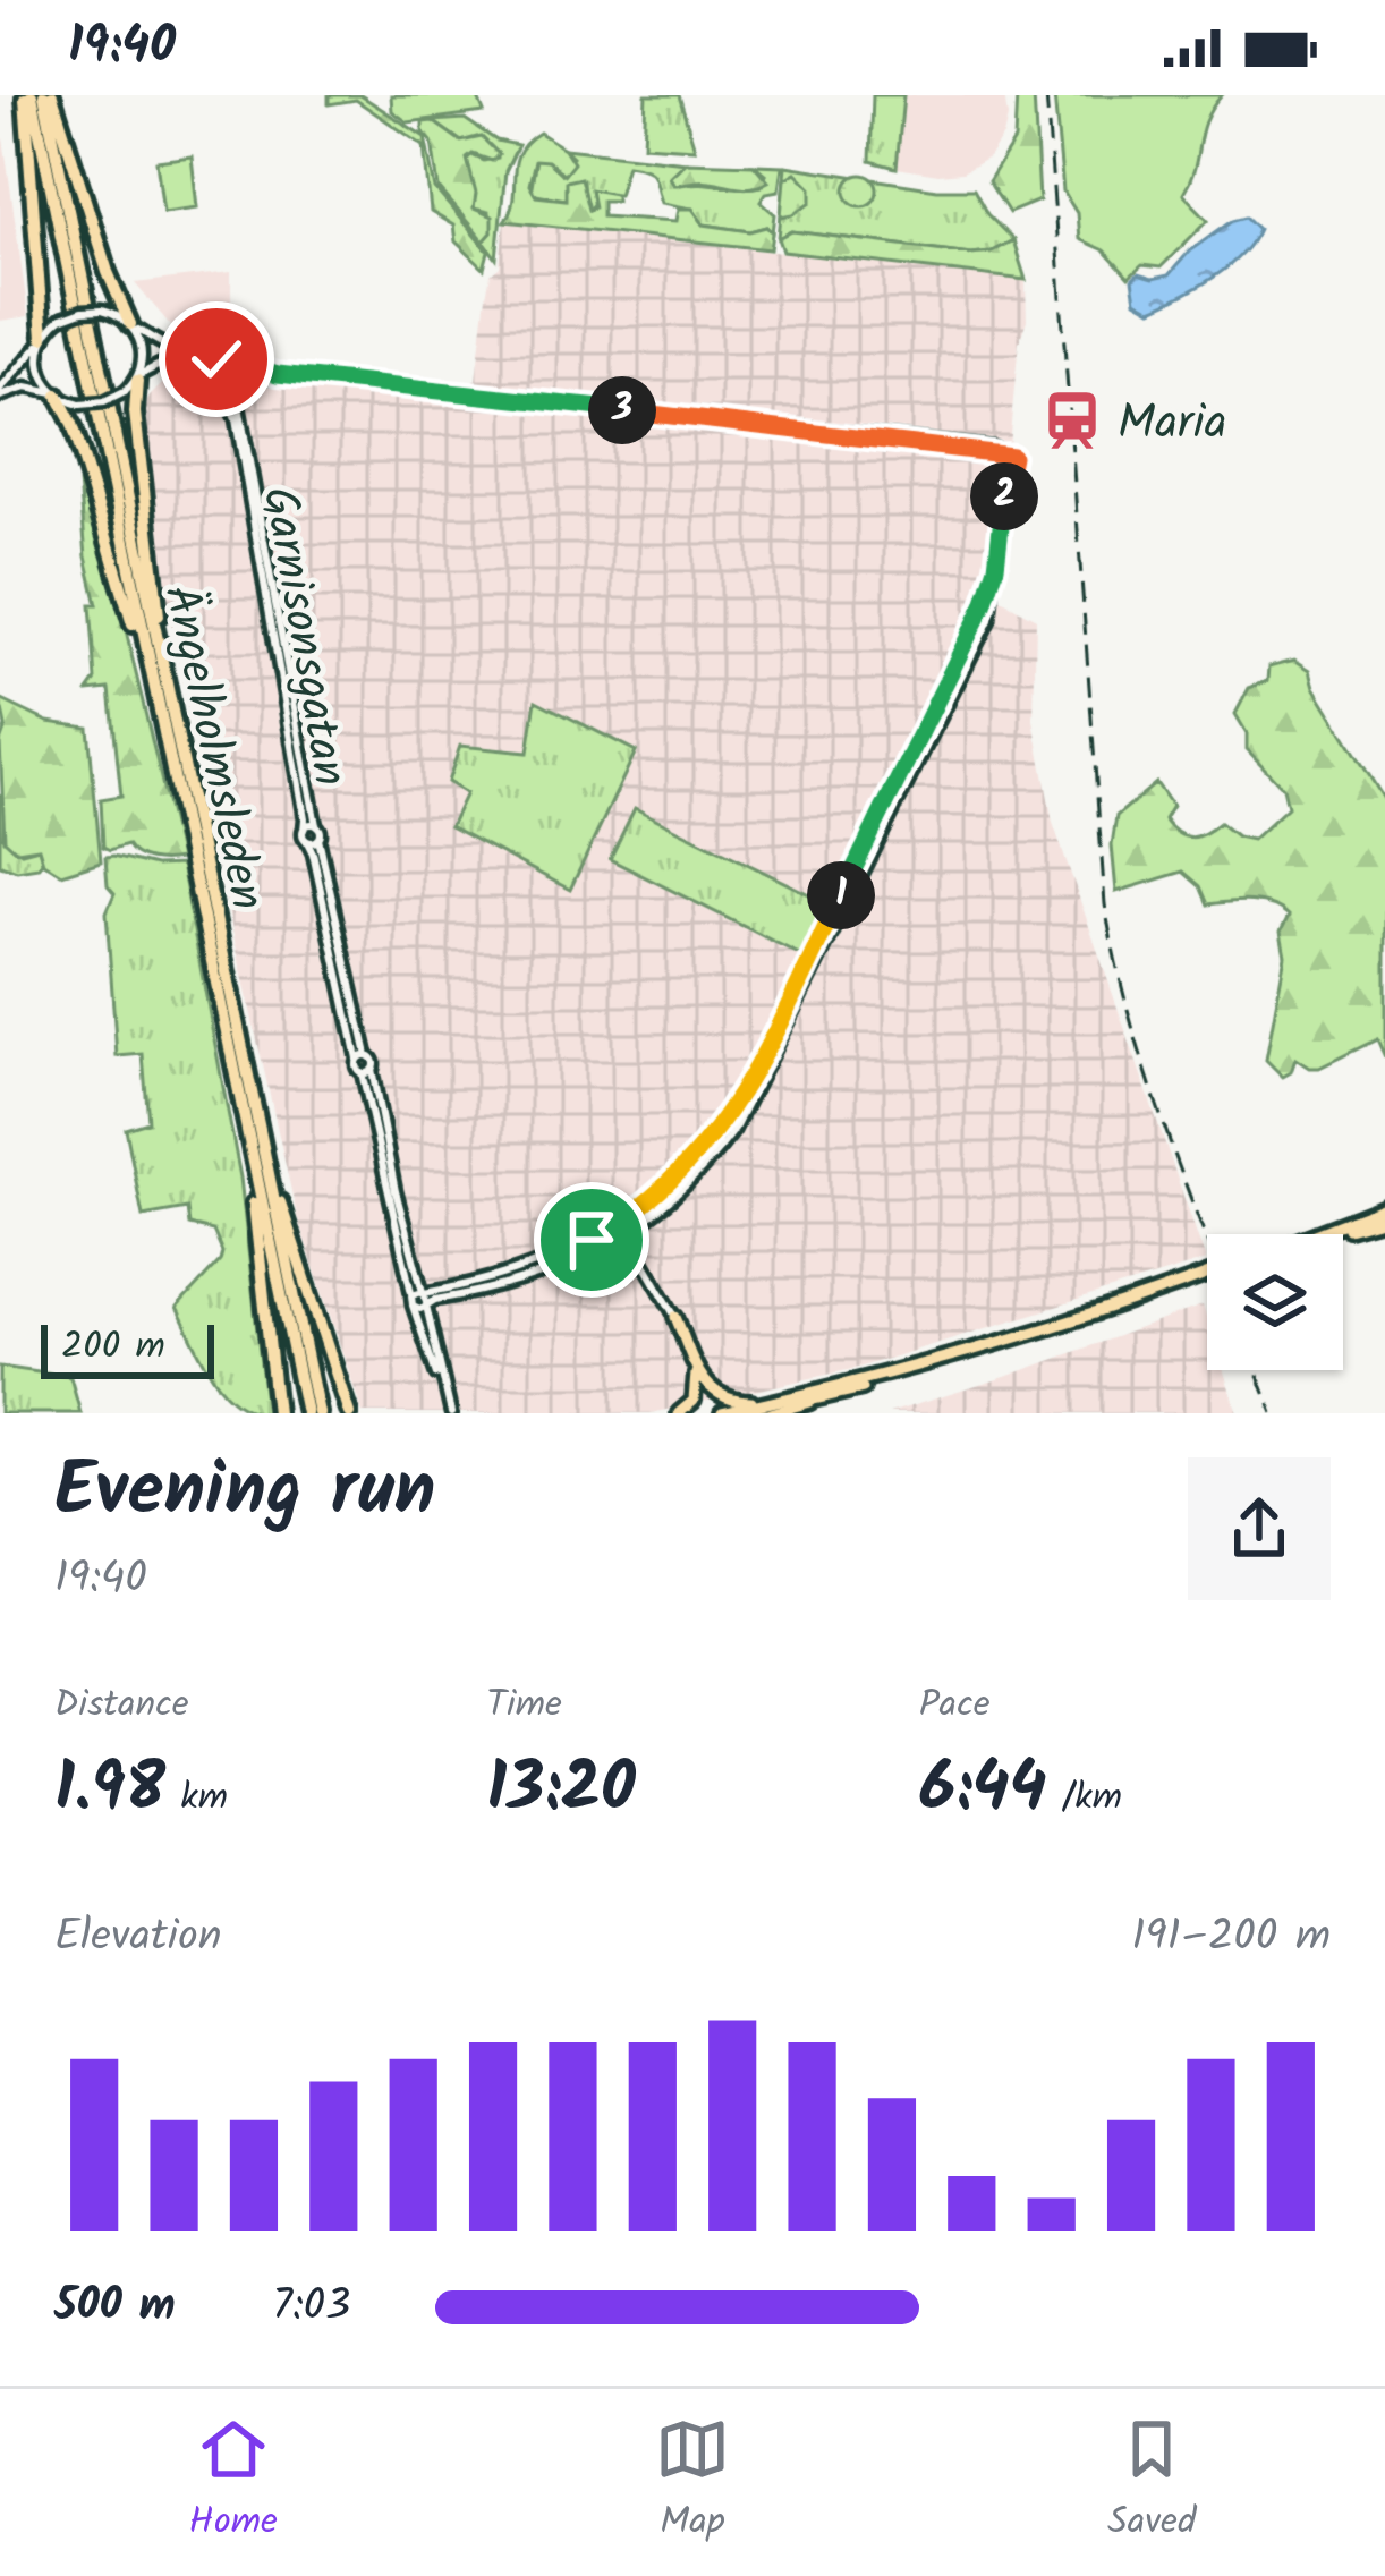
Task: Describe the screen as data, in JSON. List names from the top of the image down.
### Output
{
  "streets": {
    "highway": ["Ängelholmsleden"],
    "street": ["Garnisonsgatan"]
  },
  "places": {
    "station": ["Maria"]
  },
  "scale_bar": "200 m",
  "page": {
    "status": "19:40",
    "pins": ["3", "2", "1"],
    "scale": "200 m",
    "heading": ["Evening run", "19:40"],
    "stats": [
      ["Distance", "1.98 km"],
      ["Time", "13:20"],
      ["Pace", "6:44 /km"]
    ],
    "chart": ["Elevation", "191–200 m"],
    "list": [
      {
        "name": "500 m",
        "note": "7:03"
      }
    ],
    "tabs": ["Home", "Map", "Saved"]
  }
}
